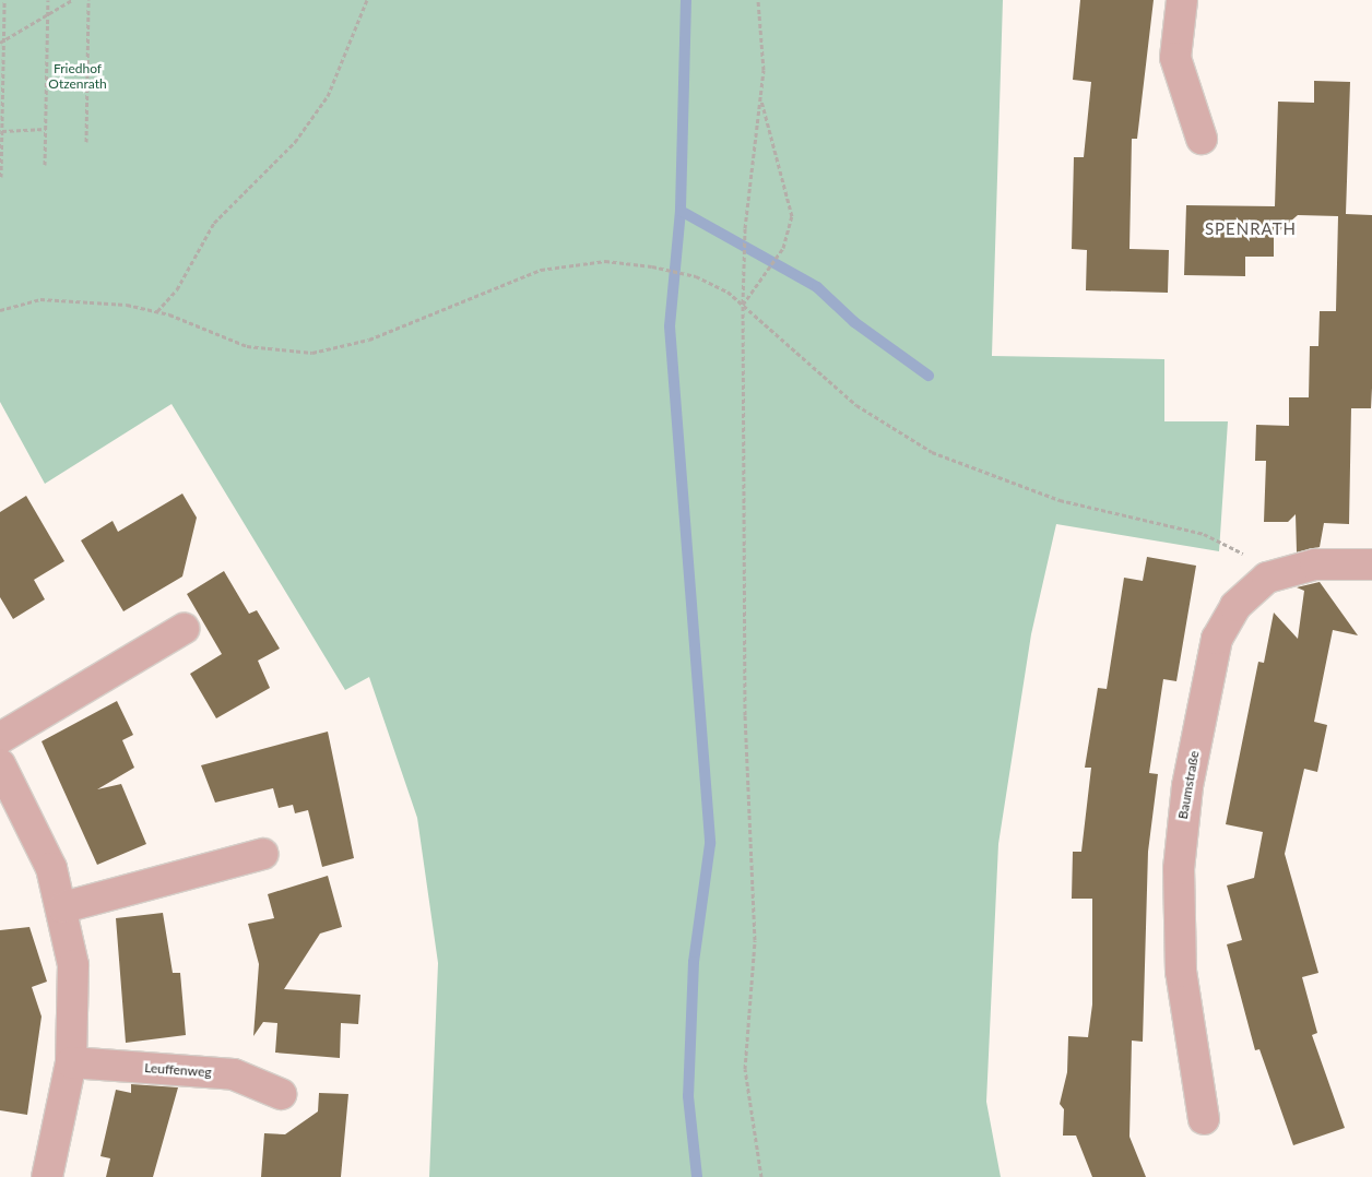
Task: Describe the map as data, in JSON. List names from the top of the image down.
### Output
{
  "streets": {
    "street": ["Baumstraße", "Leuffenweg"]
  },
  "districts": ["SPENRATH"],
  "parks": ["Friedhof Otzenrath"]
}
